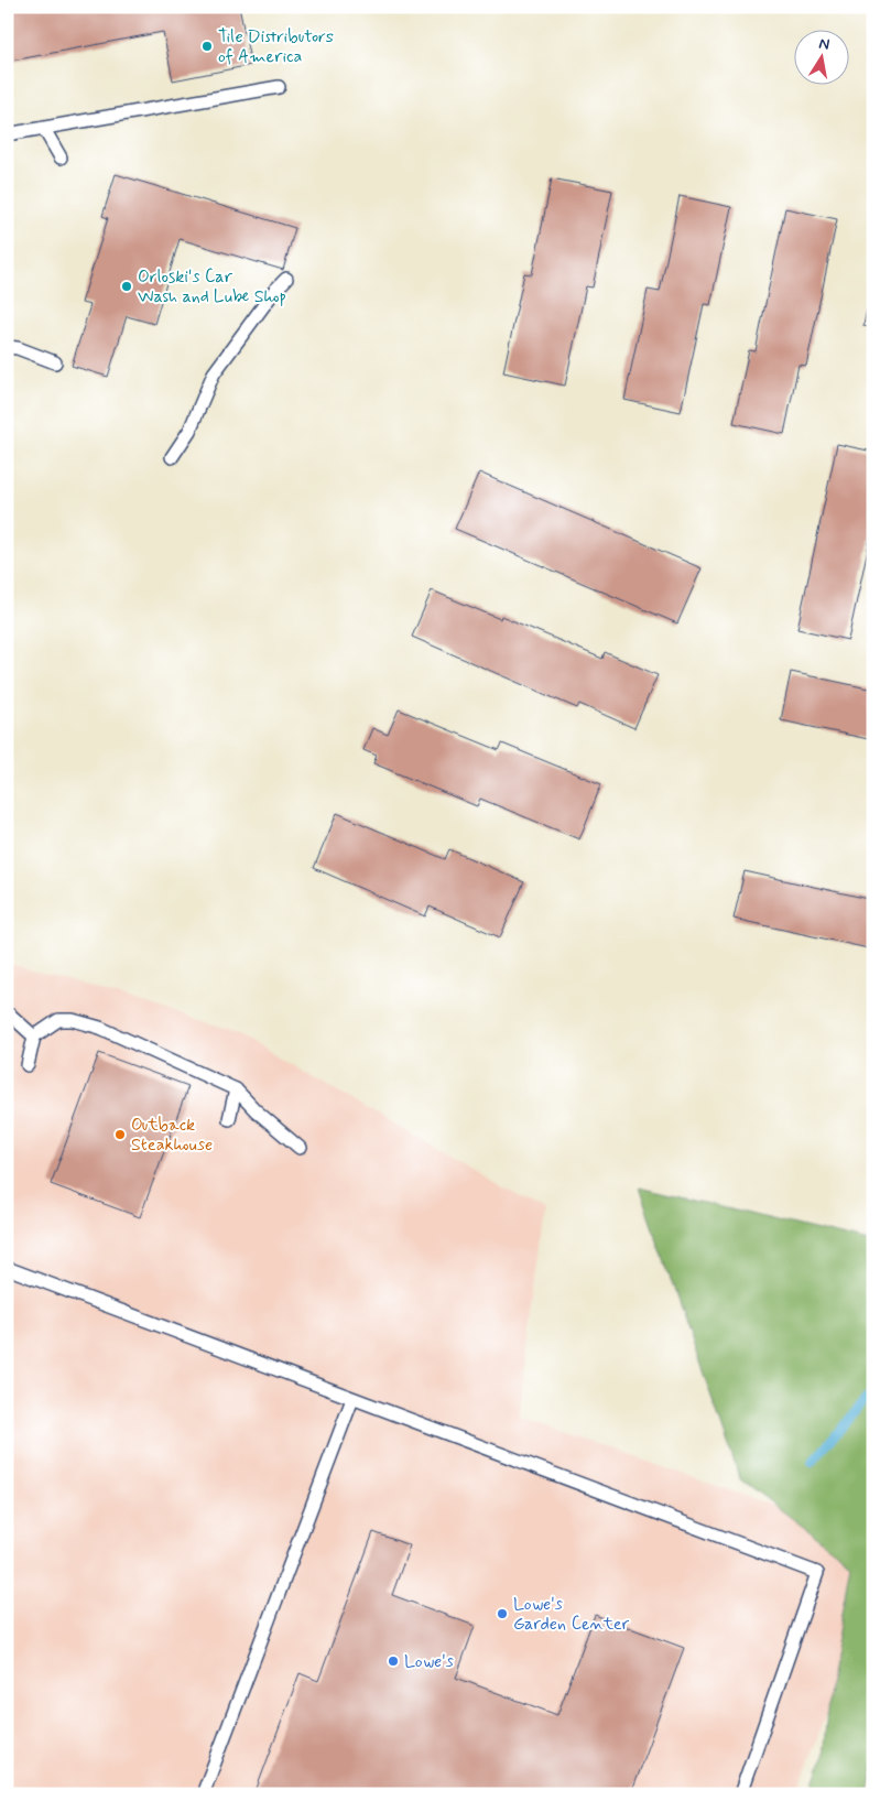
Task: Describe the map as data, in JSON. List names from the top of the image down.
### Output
{
  "places": [
    "Tile Distributors of America",
    "Orloski's Car Wash and Lube Shop",
    "Outback Steakhouse",
    "Lowe's Garden Center",
    "Lowe's"
  ],
  "north": "top"
}
